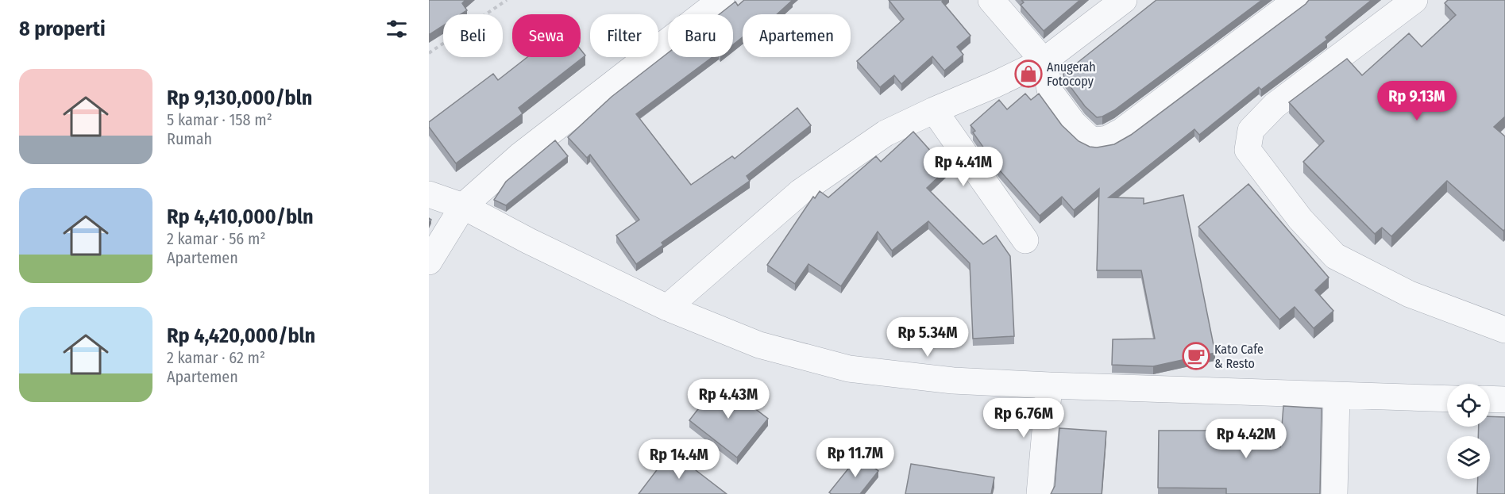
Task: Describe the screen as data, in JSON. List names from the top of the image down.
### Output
{
  "places": {
    "shop": ["Anugerah Fotocopy"],
    "cafe": ["Kato Cafe & Resto"]
  },
  "page": {
    "heading": "8 properti",
    "chip": [
      "Beli",
      "Sewa",
      "Filter",
      "Baru",
      "Apartemen"
    ],
    "list": [
      {
        "name": "Rp 9,130,000/bln",
        "note": "5 kamar · 158 m² · Rumah"
      },
      {
        "name": "Rp 4,410,000/bln",
        "note": "2 kamar · 56 m² · Apartemen"
      },
      {
        "name": "Rp 4,420,000/bln",
        "note": "2 kamar · 62 m² · Apartemen"
      }
    ],
    "price": [
      "Rp 9.13M",
      "Rp 4.41M",
      "Rp 5.34M",
      "Rp 4.43M",
      "Rp 6.76M",
      "Rp 4.42M",
      "Rp 11.7M",
      "Rp 14.4M"
    ]
  }
}
